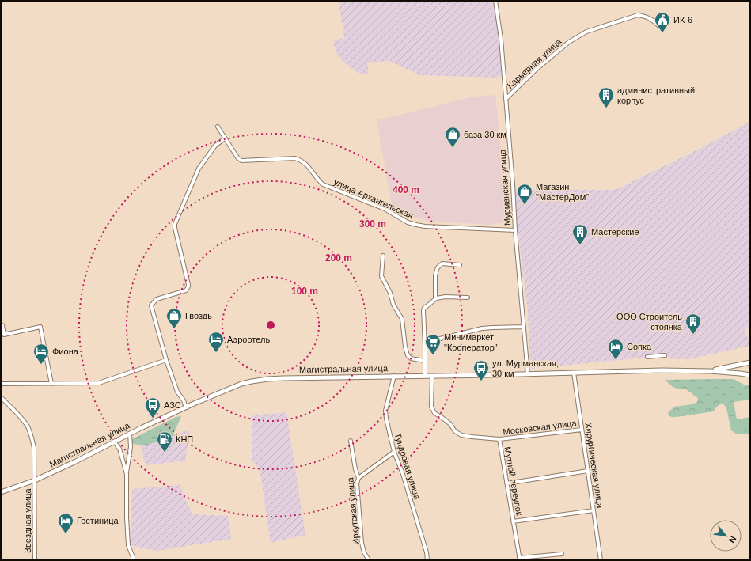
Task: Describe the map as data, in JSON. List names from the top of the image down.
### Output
{
  "streets": {
    "main road": ["Магистральная улица"],
    "street": [
      "Карьерная улица",
      "Мурманская улица",
      "улица Архангельская",
      "Московская улица",
      "Хирургическая улица",
      "Тундровая улица",
      "Мутной переулок",
      "Иркутская улица",
      "Звёздная улица"
    ]
  },
  "crossings": [
    ["Карьерная улица", "Мурманская улица"],
    ["Мурманская улица", "улица Архангельская"],
    ["Мурманская улица", "Магистральная улица"],
    ["Магистральная улица", "Хирургическая улица"],
    ["Магистральная улица", "Тундровая улица"],
    ["Магистральная улица", "Мутной переулок"],
    ["Магистральная улица", "Звёздная улица"],
    ["Московская улица", "Хирургическая улица"],
    ["Московская улица", "Мутной переулок"]
  ],
  "places": {
    "public building": ["ИК-6"],
    "building": ["административный корпус", "Мастерские", "ООО Строитель стоянка"],
    "shop": ["база 30 км", "Магазин \"МастерДом\"", "Гвоздь"],
    "hotel": [
      "Аэроотель",
      "Сопка",
      "Фиона",
      "Гостиница"
    ],
    "supermarket": ["Минимаркет \"Кооператор\""],
    "bus stop": ["ул. Мурманская, 30 км", "АЗС"],
    "fuel station": ["КНП"]
  },
  "north": "bottom right",
  "rings": [
    "400 m",
    "300 m",
    "200 m",
    "100 m"
  ]
}
